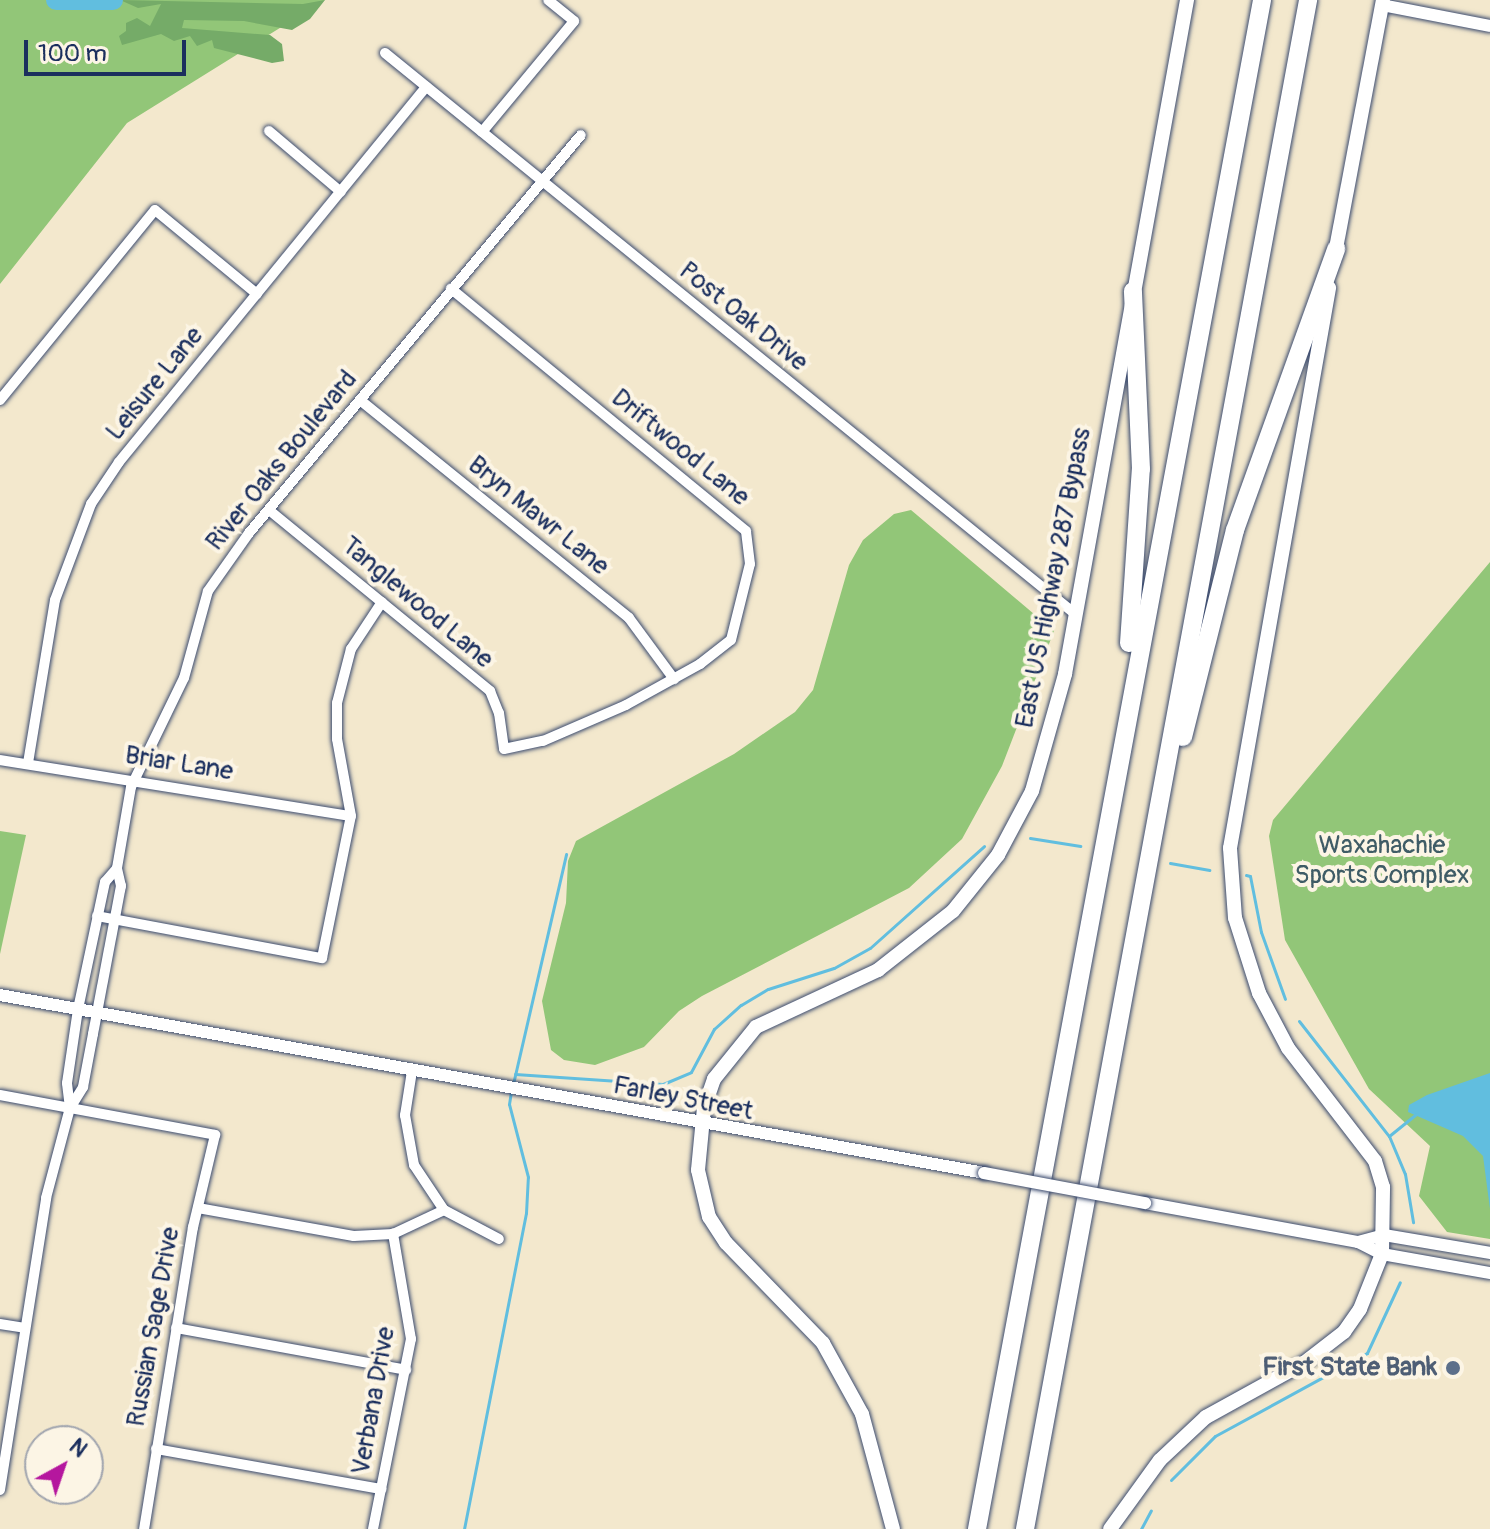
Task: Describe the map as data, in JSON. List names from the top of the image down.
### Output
{
  "streets": {
    "main road": ["East US Highway 287 Bypass"],
    "street": [
      "Post Oak Drive",
      "Leisure Lane",
      "Driftwood Lane",
      "River Oaks Boulevard",
      "Bryn Mawr Lane",
      "Tanglewood Lane",
      "Briar Lane",
      "Farley Street",
      "Russian Sage Drive",
      "Verbana Drive"
    ]
  },
  "crossings": [
    ["Post Oak Drive", "Leisure Lane"],
    ["Post Oak Drive", "River Oaks Boulevard"],
    ["Post Oak Drive", "East US Highway 287 Bypass"],
    ["Leisure Lane", "Briar Lane"],
    ["Driftwood Lane", "River Oaks Boulevard"],
    ["Driftwood Lane", "Bryn Mawr Lane"],
    ["Driftwood Lane", "Tanglewood Lane"],
    ["River Oaks Boulevard", "Bryn Mawr Lane"],
    ["River Oaks Boulevard", "Tanglewood Lane"],
    ["River Oaks Boulevard", "Briar Lane"],
    ["River Oaks Boulevard", "Farley Street"],
    ["River Oaks Boulevard", "Russian Sage Drive"],
    ["East US Highway 287 Bypass", "Farley Street"]
  ],
  "parks": ["Waxahachie Sports Complex"],
  "places": ["First State Bank"],
  "scale_bar": "100 m",
  "north": "top right"
}
